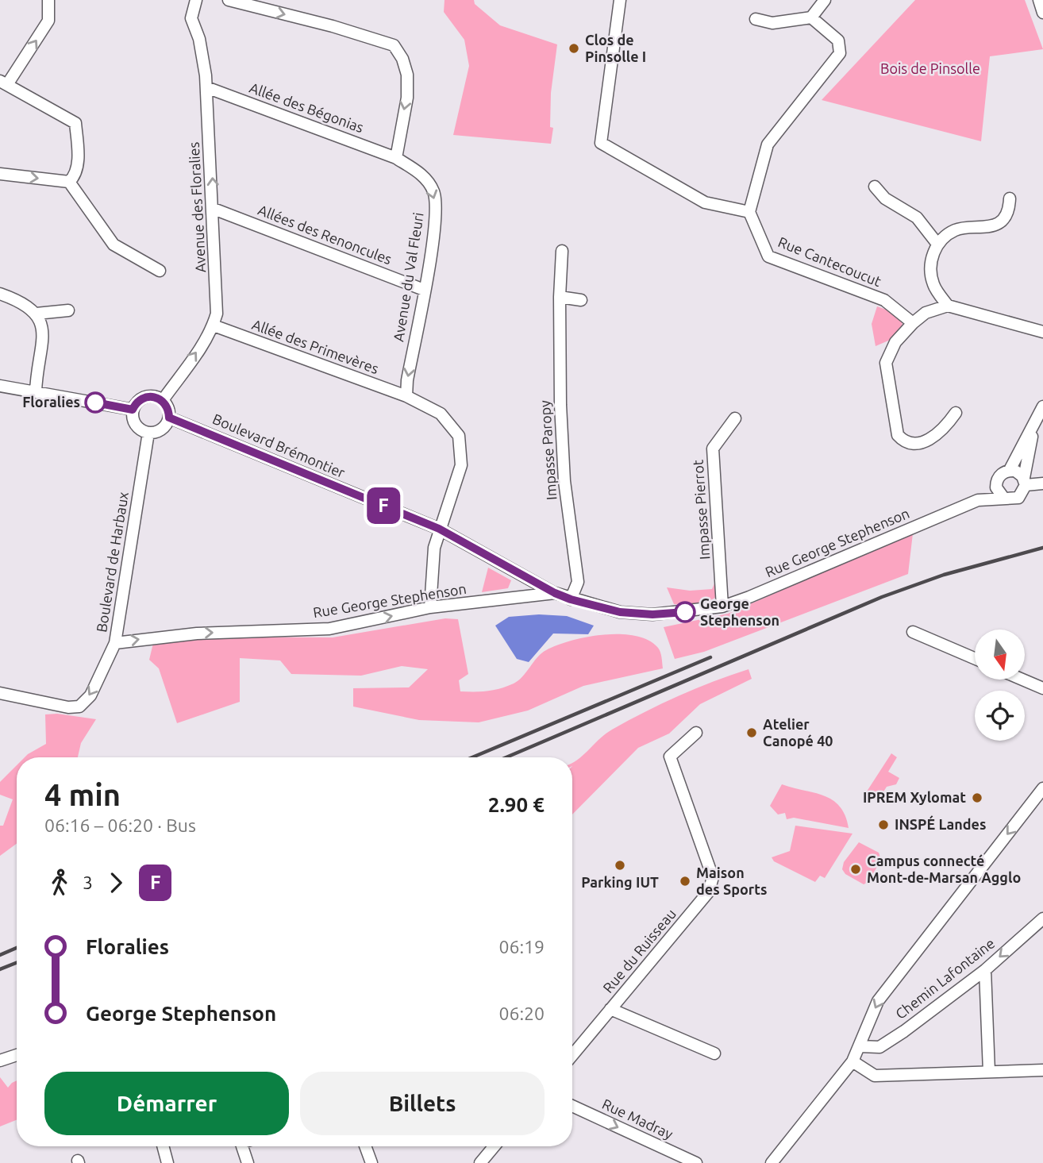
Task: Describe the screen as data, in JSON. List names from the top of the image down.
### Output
{
  "streets": {
    "street": [
      "Allée des Bégonias",
      "Avenue des Floralies",
      "Allées des Renoncules",
      "Rue Cantecoucut",
      "Avenue du Val Fleuri",
      "Allée des Primevères",
      "Boulevard Brémontier",
      "Impasse Paropy",
      "Impasse Pierrot",
      "Rue George Stephenson",
      "Boulevard de Harbaux",
      "Rue du Ruisseau",
      "Chemin Lafontaine",
      "Rue Madray"
    ]
  },
  "crossings": [
    ["Allée des Bégonias", "Avenue des Floralies"],
    ["Allée des Bégonias", "Avenue du Val Fleuri"],
    ["Avenue des Floralies", "Allées des Renoncules"],
    ["Avenue des Floralies", "Allée des Primevères"],
    ["Avenue des Floralies", "Boulevard Brémontier"],
    ["Avenue des Floralies", "Boulevard de Harbaux"],
    ["Allées des Renoncules", "Avenue du Val Fleuri"],
    ["Avenue du Val Fleuri", "Allée des Primevères"],
    ["Boulevard Brémontier", "Rue George Stephenson"],
    ["Boulevard Brémontier", "Boulevard de Harbaux"],
    ["Impasse Paropy", "Rue George Stephenson"],
    ["Impasse Pierrot", "Rue George Stephenson"],
    ["Rue George Stephenson", "Boulevard de Harbaux"]
  ],
  "one_way": ["Avenue des Floralies", "Avenue du Val Fleuri", "Rue Madray"],
  "parks": ["Bois de Pinsolle"],
  "places": [
    "Clos de Pinsolle I",
    "Floralies",
    "George Stephenson",
    "Atelier Canopé 40",
    "IPREM Xylomat",
    "INSPÉ Landes",
    "Parking IUT",
    "Campus connecté Mont-de-Marsan Agglo",
    "Maison des Sports"
  ],
  "lines": ["bus line F"],
  "north": "bottom",
  "page": {
    "on_map": "F",
    "heading": ["4 min", "06:16 – 06:20 · Bus", "2.90 €"],
    "legs": ["3", "F"],
    "list": [
      {
        "name": "Floralies",
        "value": "06:19"
      },
      {
        "name": "George Stephenson",
        "value": "06:20"
      }
    ],
    "buttons": ["Démarrer", "Billets"]
  }
}
